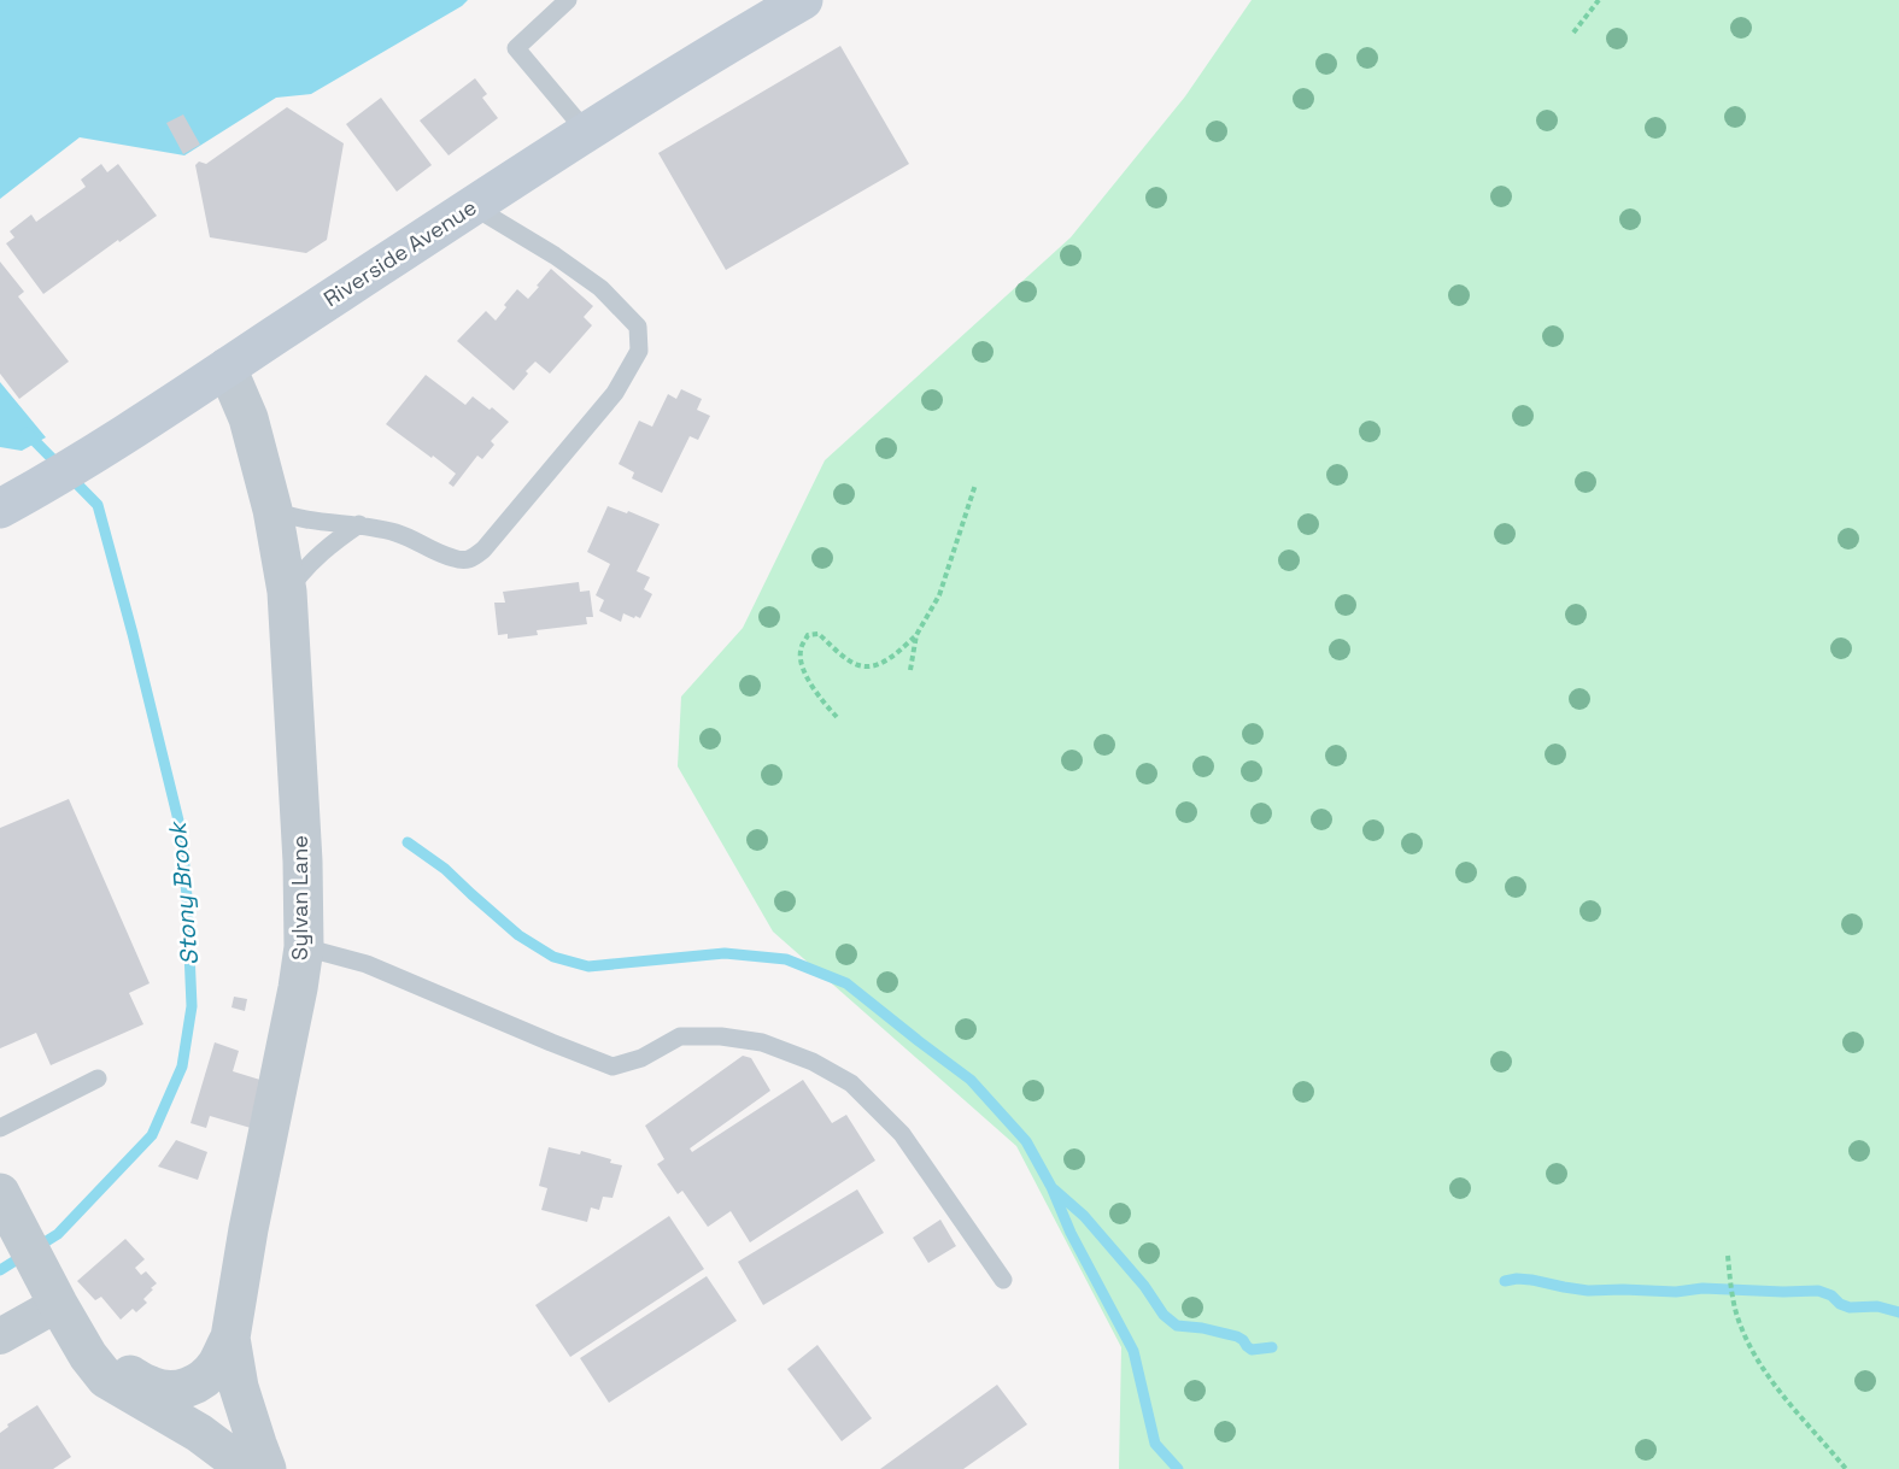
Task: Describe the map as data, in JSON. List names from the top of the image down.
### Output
{
  "streets": {
    "main road": ["Riverside Avenue"],
    "street": ["Sylvan Lane"]
  },
  "crossings": [
    ["Riverside Avenue", "Sylvan Lane"]
  ],
  "water": ["Stony Brook"]
}
